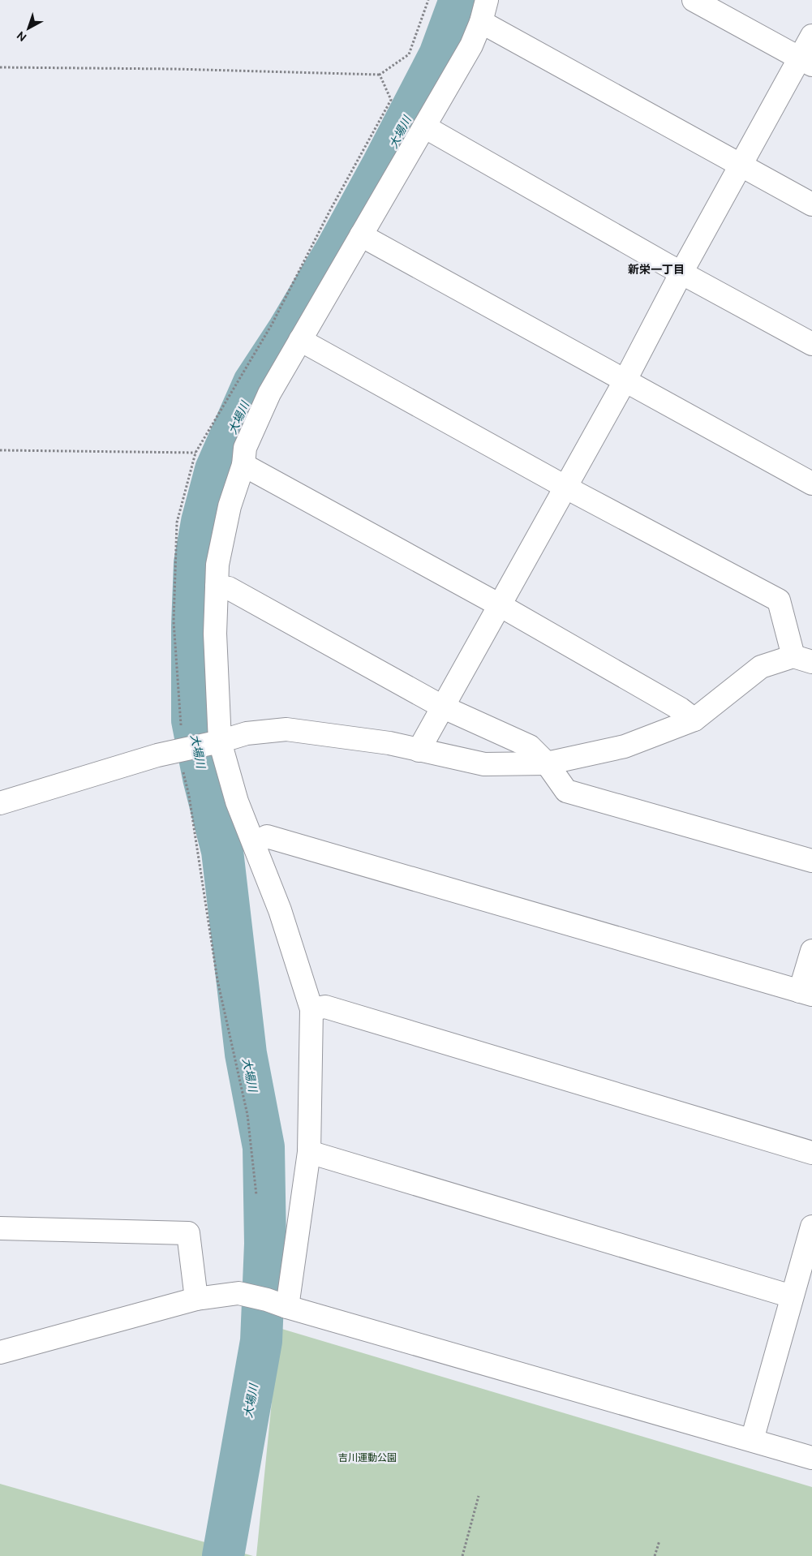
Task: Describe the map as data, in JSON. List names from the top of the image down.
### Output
{
  "districts": ["新栄一丁目"],
  "water": ["大場川"],
  "parks": ["吉川運動公園"],
  "north": "bottom left"
}
